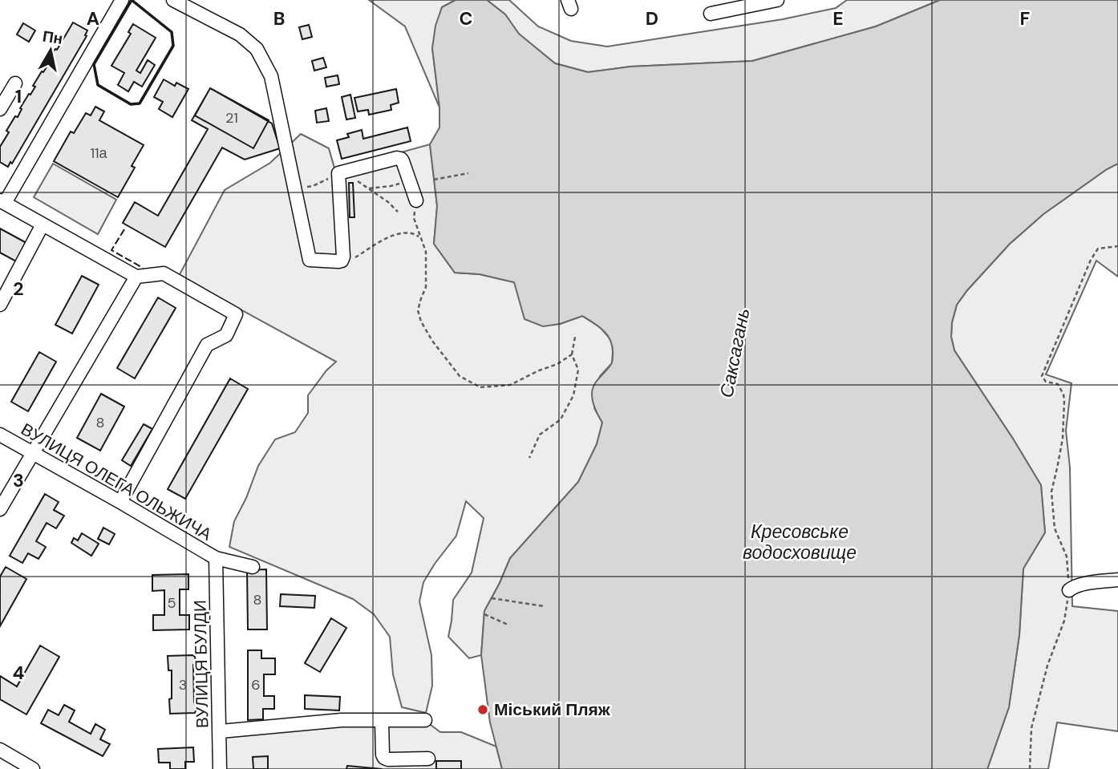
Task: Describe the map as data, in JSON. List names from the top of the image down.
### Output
{
  "streets": {
    "street": ["ВУЛИЦЯ ОЛЕГА ОЛЬЖИЧА", "ВУЛИЦЯ БУЛДИ"]
  },
  "crossings": [
    ["ВУЛИЦЯ ОЛЕГА ОЛЬЖИЧА", "ВУЛИЦЯ БУЛДИ"]
  ],
  "water": ["Саксагань", "Кресовське водосховище"],
  "places": ["Міський Пляж"],
  "house_numbers": [
    "21",
    "11а",
    "8",
    "8",
    "5",
    "3",
    "6"
  ],
  "north": "top",
  "grid": {
    "columns": [
      "A",
      "B",
      "C",
      "D",
      "E",
      "F"
    ],
    "rows": [
      "1",
      "2",
      "3",
      "4"
    ]
  }
}
